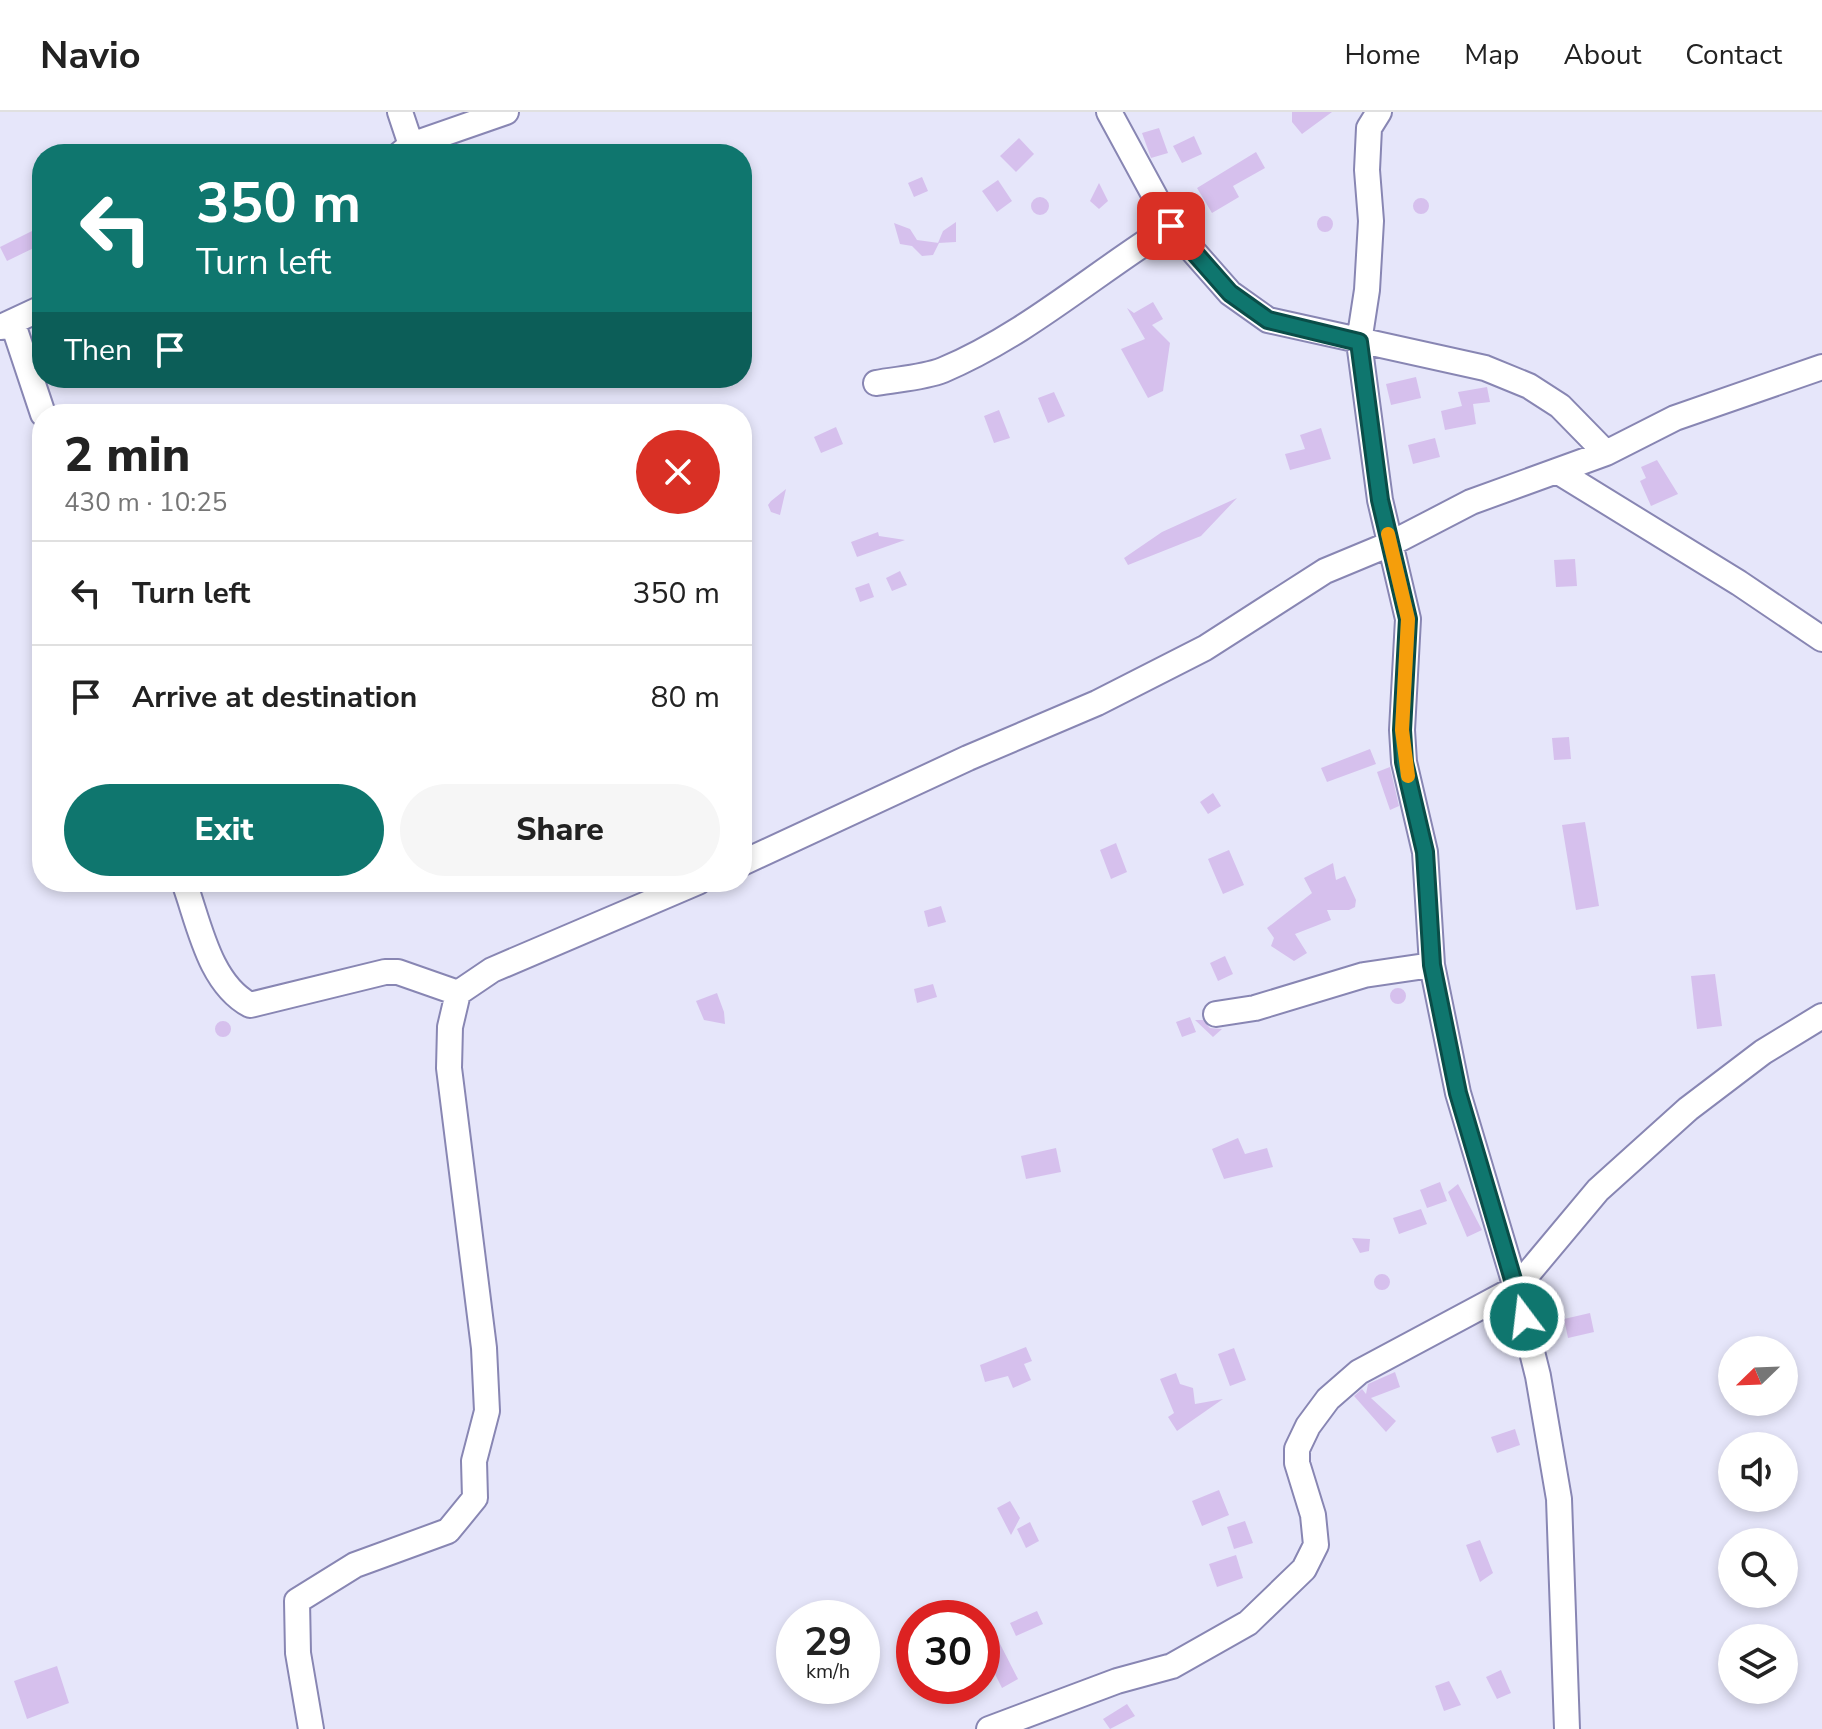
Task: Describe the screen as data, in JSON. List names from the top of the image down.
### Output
{
  "north": "bottom left",
  "page": {
    "header": "Navio",
    "nav": [
      "Home",
      "Map",
      "About",
      "Contact"
    ],
    "turn": ["350 m", "Turn left"],
    "then": "Then",
    "heading": ["2 min", "430 m · 10:25"],
    "list": [
      {
        "name": "Turn left",
        "value": "350 m"
      },
      {
        "name": "Arrive at destination",
        "value": "80 m"
      }
    ],
    "buttons": ["Exit", "Share"],
    "speed": "29 km/h",
    "limit": "30"
  }
}
